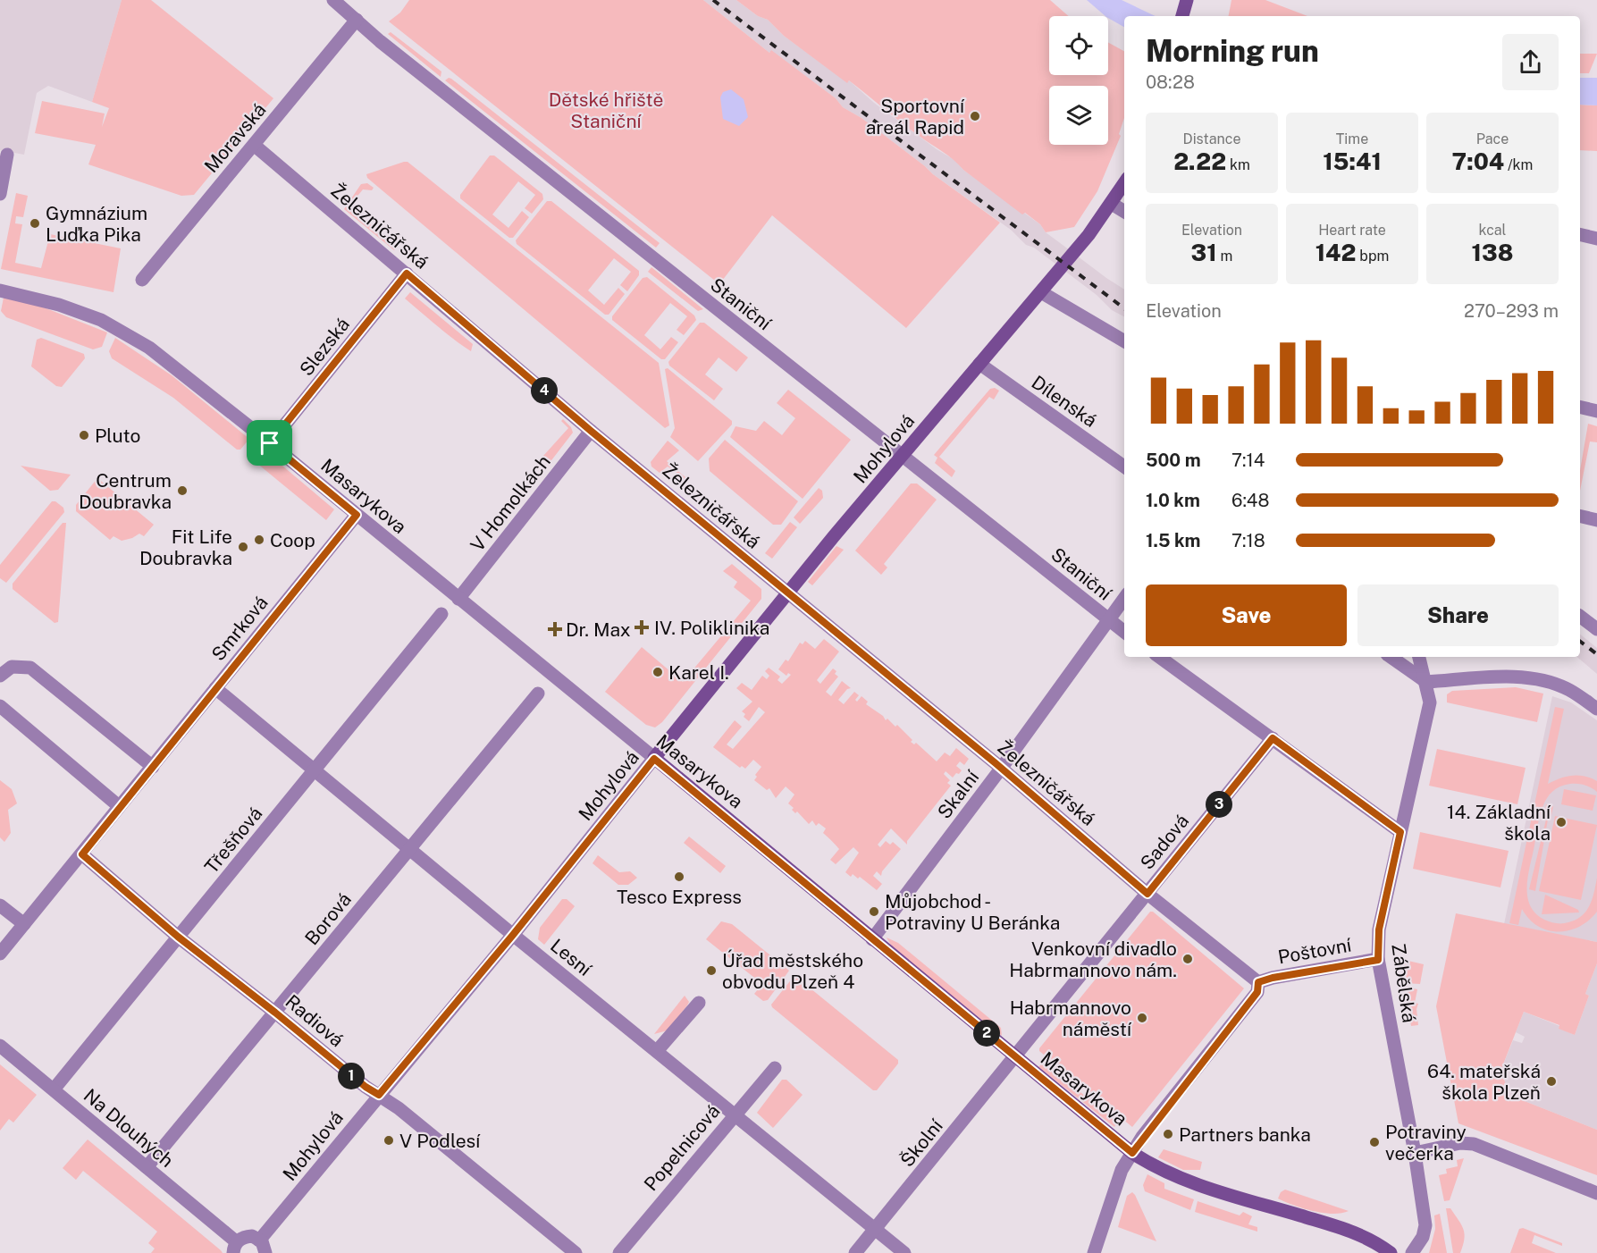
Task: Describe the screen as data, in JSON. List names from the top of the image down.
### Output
{
  "streets": {
    "main road": ["Mohylová", "Masarykova"],
    "street": [
      "Moravská",
      "Železničářská",
      "Staniční",
      "Slezská",
      "Dílenská",
      "V Homolkách",
      "Smrková",
      "Skalní",
      "Třešňová",
      "Sadová",
      "Borová",
      "Poštovní",
      "Lesní",
      "Zábělská",
      "Radiová",
      "Na Dlouhých",
      "Školní",
      "Popelnicová"
    ]
  },
  "crossings": [
    ["Moravská", "Železničářská"],
    ["Moravská", "Staniční"],
    ["Železničářská", "Slezská"],
    ["Železničářská", "Mohylová"],
    ["Železničářská", "V Homolkách"],
    ["Železničářská", "Skalní"],
    ["Železničářská", "Sadová"],
    ["Staniční", "Mohylová"],
    ["Staniční", "Skalní"],
    ["Slezská", "Masarykova"],
    ["Dílenská", "Mohylová"],
    ["Mohylová", "Masarykova"],
    ["Mohylová", "Lesní"],
    ["Mohylová", "Radiová"],
    ["Masarykova", "V Homolkách"],
    ["Masarykova", "Smrková"],
    ["Masarykova", "Skalní"],
    ["Masarykova", "Školní"],
    ["Smrková", "Lesní"],
    ["Smrková", "Radiová"],
    ["Třešňová", "Lesní"],
    ["Třešňová", "Radiová"],
    ["Třešňová", "Na Dlouhých"],
    ["Borová", "Lesní"],
    ["Borová", "Radiová"],
    ["Borová", "Na Dlouhých"],
    ["Poštovní", "Zábělská"],
    ["Lesní", "Školní"],
    ["Lesní", "Popelnicová"]
  ],
  "parks": ["Dětské hřiště Staniční"],
  "places": {
    "other": [
      "Sportovní areál Rapid",
      "Gymnázium Luďka Pika",
      "Pluto",
      "Centrum Doubravka",
      "Coop",
      "Fit Life Doubravka",
      "Karel I.",
      "14. Základní škola",
      "Tesco Express",
      "Můjobchod - Potraviny U Beránka",
      "Venkovní divadlo Habrmannovo nám.",
      "Úřad městského obvodu Plzeň 4",
      "Habrmannovo náměstí",
      "64. mateřská škola Plzeň",
      "Partners banka",
      "V Podlesí",
      "Potraviny večerka"
    ],
    "health": ["IV. Poliklinika", "Dr. Max"]
  },
  "page": {
    "heading": ["Morning run", "08:28"],
    "stats": [
      ["Distance", "2.22 km"],
      ["Time", "15:41"],
      ["Pace", "7:04 /km"],
      ["Elevation", "31 m"],
      ["Heart rate", "142 bpm"],
      ["kcal", "138"]
    ],
    "chart": ["Elevation", "270–293 m"],
    "pins": [
      "4",
      "3",
      "2",
      "1"
    ],
    "list": [
      {
        "name": "500 m",
        "note": "7:14"
      },
      {
        "name": "1.0 km",
        "note": "6:48"
      },
      {
        "name": "1.5 km",
        "note": "7:18"
      }
    ],
    "buttons": ["Save", "Share"]
  }
}
